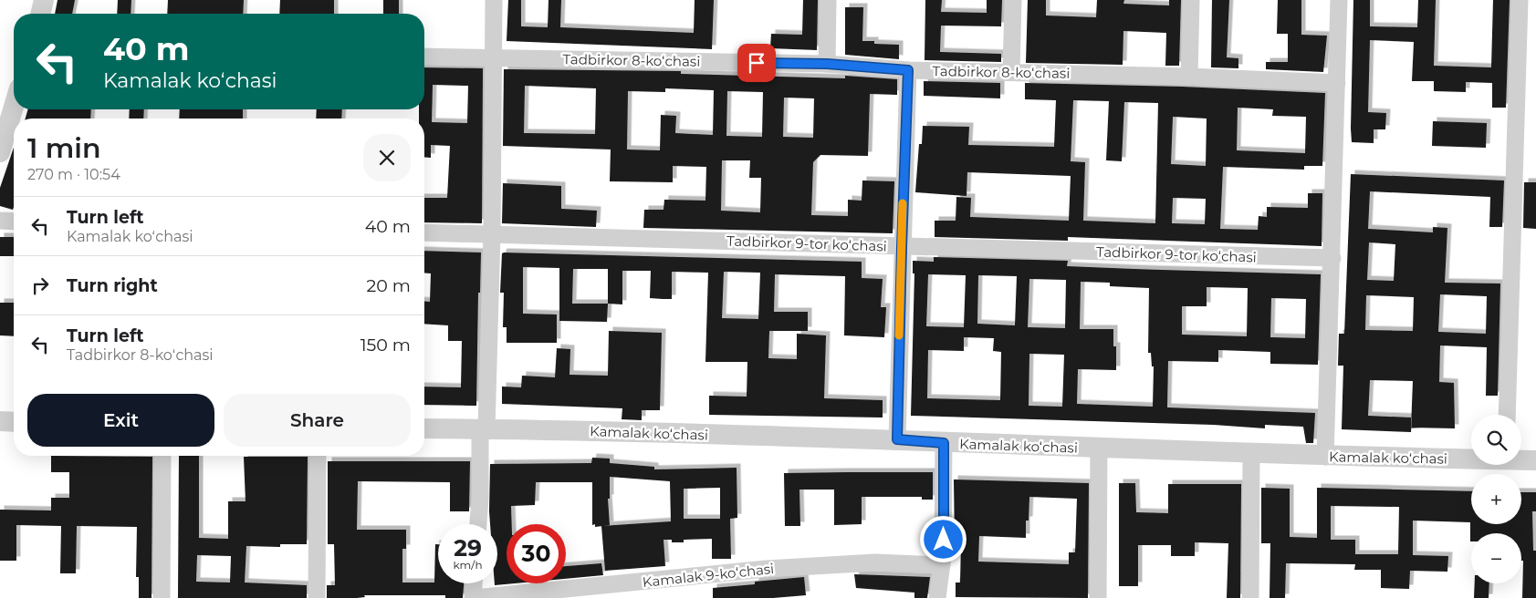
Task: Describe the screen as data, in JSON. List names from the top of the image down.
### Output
{
  "streets": {
    "street": [
      "Tadbirkor 8-koʻchasi",
      "Tadbirkor 9-tor koʻchasi",
      "Kamalak koʻchasi",
      "Kamalak 9-koʻchasi"
    ]
  },
  "page": {
    "turn": ["40 m", "Kamalak koʻchasi"],
    "heading": ["1 min", "270 m · 10:54"],
    "list": [
      {
        "name": "Turn left",
        "note": "Kamalak koʻchasi",
        "value": "40 m"
      },
      {
        "name": "Turn right",
        "value": "20 m"
      },
      {
        "name": "Turn left",
        "note": "Tadbirkor 8-koʻchasi",
        "value": "150 m"
      }
    ],
    "buttons": ["Exit", "Share"],
    "map_buttons": ["+", "−"],
    "speed": "29 km/h",
    "limit": "30"
  }
}
